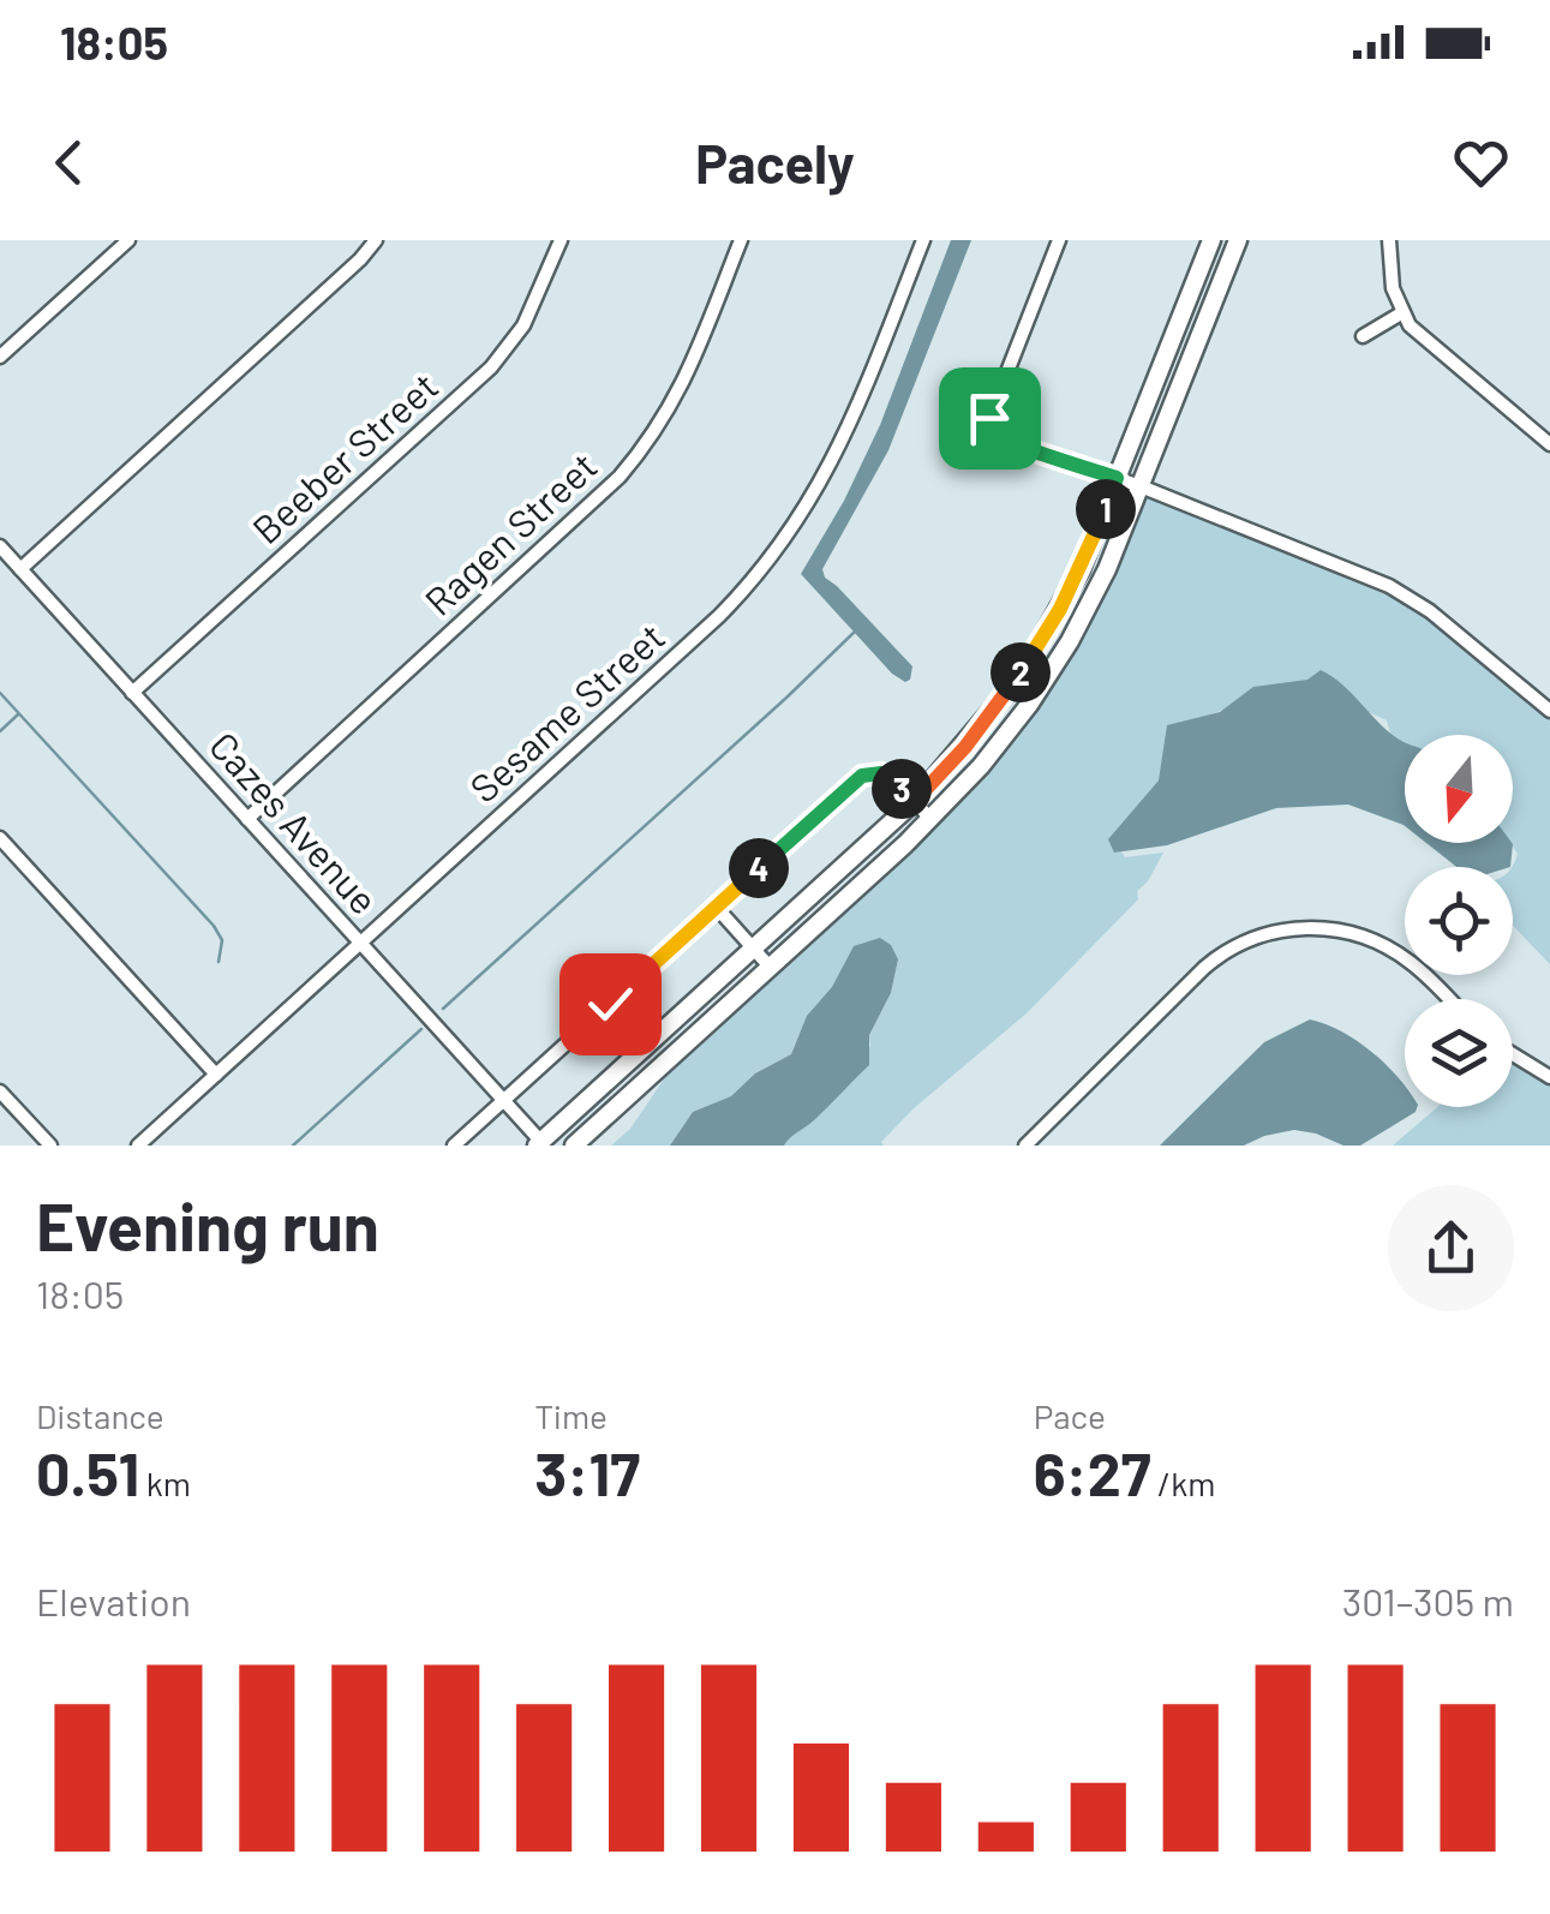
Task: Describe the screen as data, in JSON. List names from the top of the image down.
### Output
{
  "streets": {
    "street": [
      "Beeber Street",
      "Ragen Street",
      "Sesame Street",
      "Cazes Avenue"
    ]
  },
  "crossings": [
    ["Beeber Street", "Cazes Avenue"],
    ["Ragen Street", "Cazes Avenue"],
    ["Sesame Street", "Cazes Avenue"]
  ],
  "north": "bottom",
  "page": {
    "status": "18:05",
    "header": "Pacely",
    "pins": [
      "1",
      "2",
      "3",
      "4"
    ],
    "heading": ["Evening run", "18:05"],
    "stats": [
      ["Distance", "0.51 km"],
      ["Time", "3:17"],
      ["Pace", "6:27 /km"]
    ],
    "chart": ["Elevation", "301–305 m"]
  }
}
